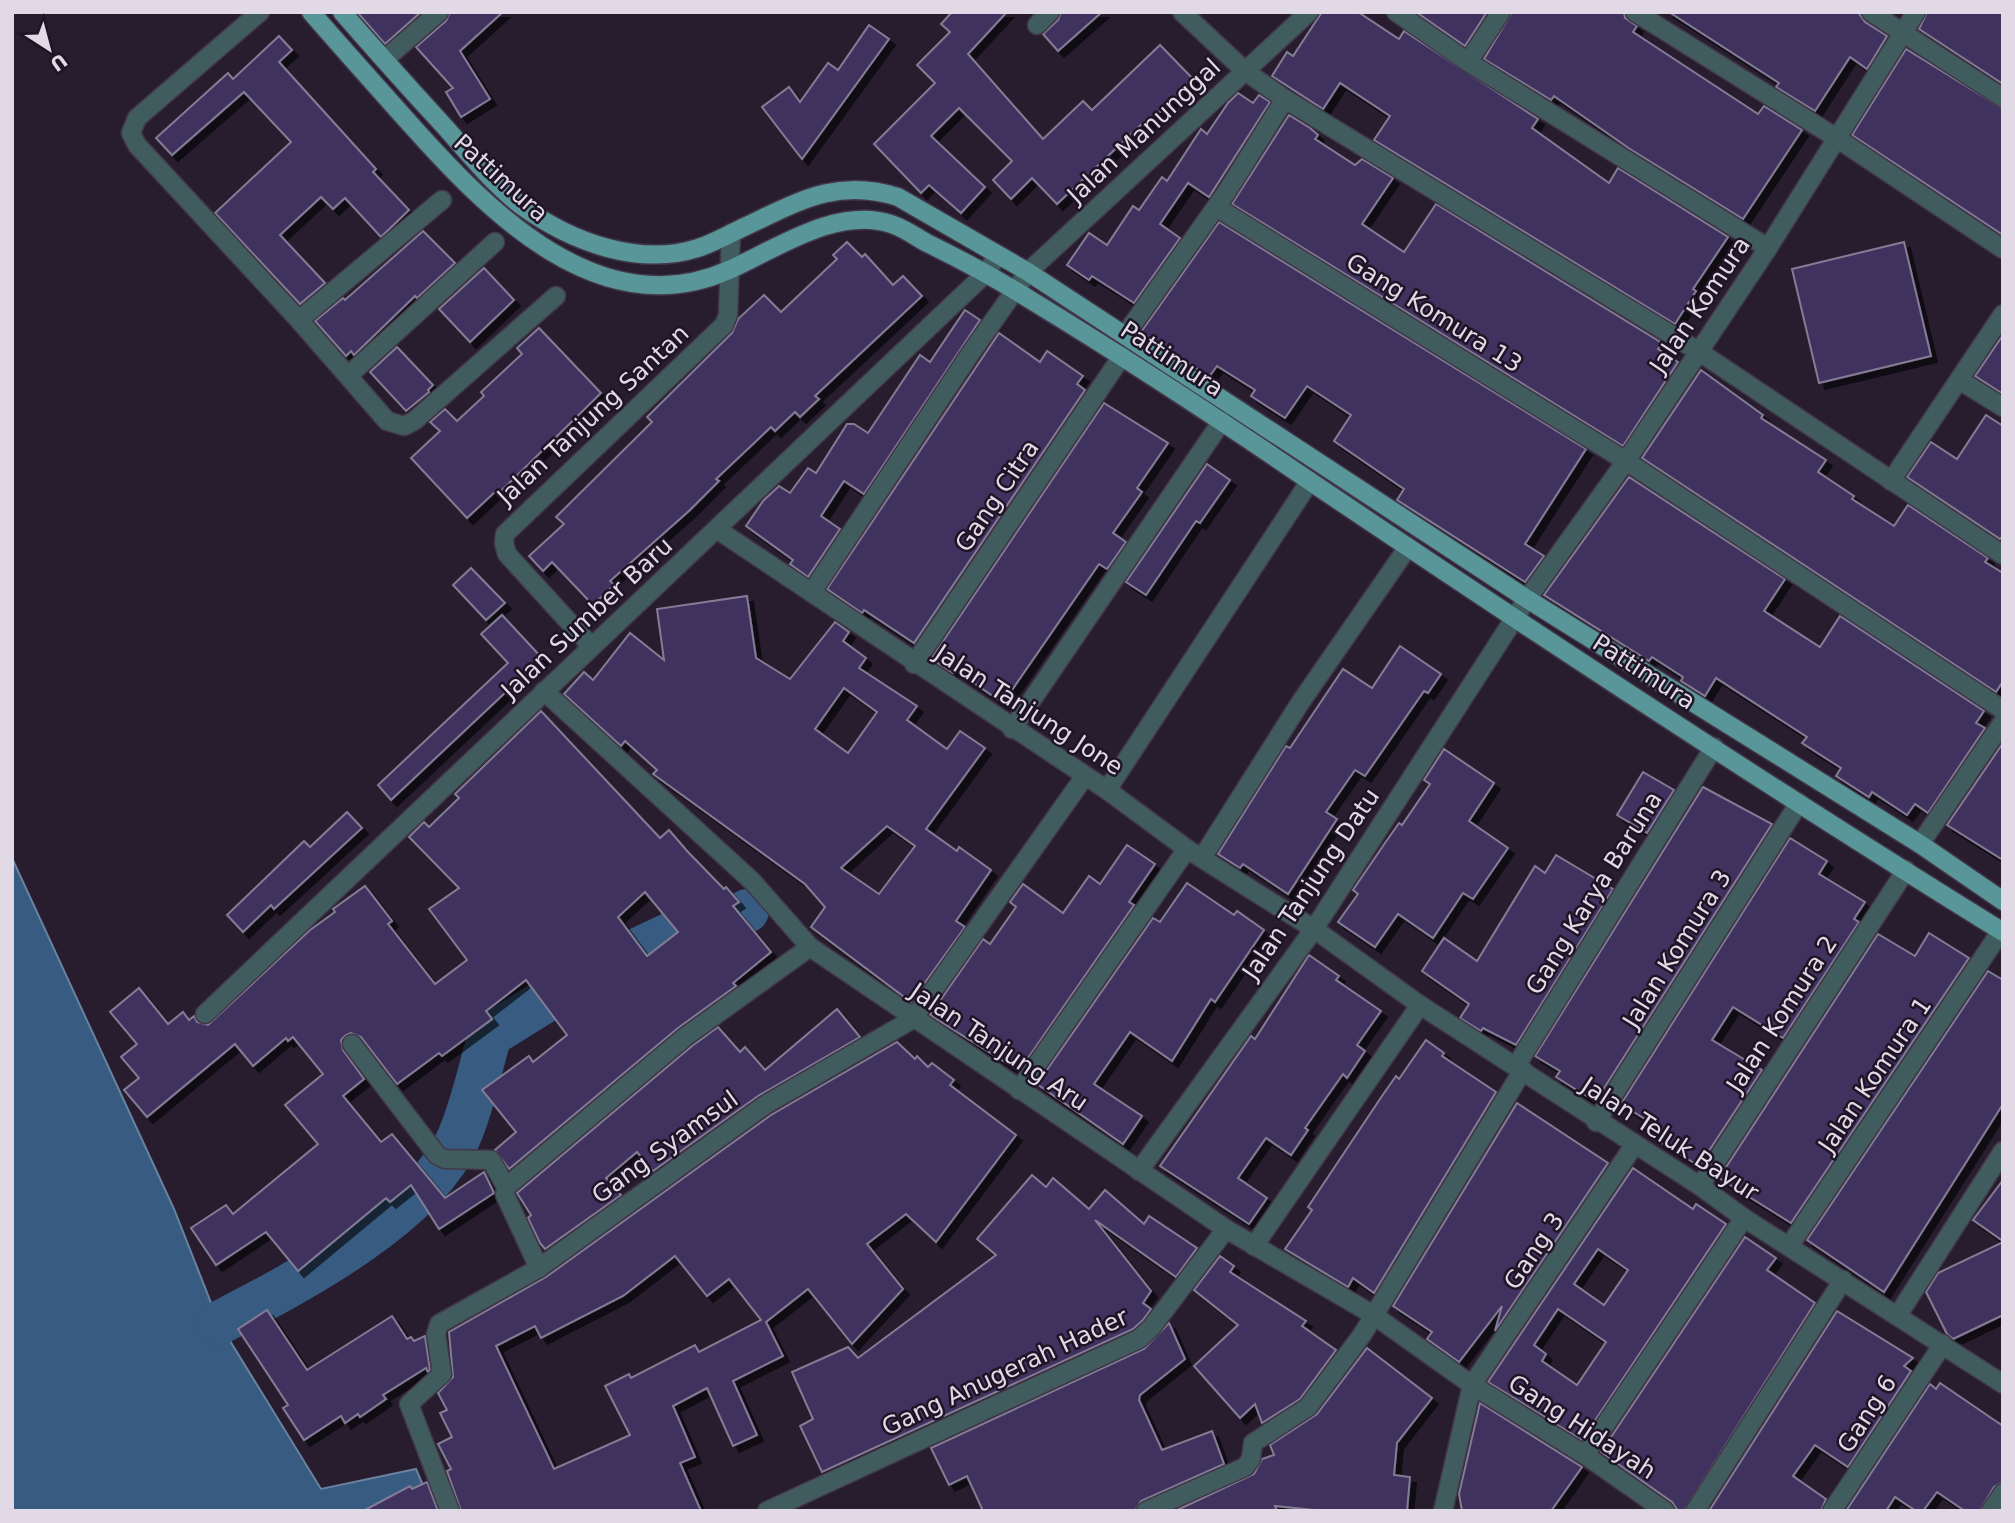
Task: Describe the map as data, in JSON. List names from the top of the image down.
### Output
{
  "streets": {
    "main road": ["Pattimura"],
    "street": [
      "Jalan Manunggal",
      "Jalan Komura",
      "Gang Komura 13",
      "Jalan Tanjung Santan",
      "Gang Citra",
      "Jalan Sumber Baru",
      "Jalan Tanjung Jone",
      "Jalan Tanjung Datu",
      "Gang Karya Baruna",
      "Jalan Komura 3",
      "Jalan Komura 2",
      "Jalan Tanjung Aru",
      "Jalan Komura 1",
      "Jalan Teluk Bayur",
      "Gang Syamsul",
      "Gang 3",
      "Gang Anugerah Hader",
      "Gang 6",
      "Gang Hidayah"
    ]
  },
  "crossings": [
    ["Jalan Manunggal", "Pattimura"],
    ["Jalan Manunggal", "Jalan Tanjung Jone"],
    ["Pattimura", "Jalan Komura"],
    ["Pattimura", "Jalan Tanjung Santan"],
    ["Pattimura", "Gang Citra"],
    ["Pattimura", "Jalan Sumber Baru"],
    ["Pattimura", "Jalan Tanjung Datu"],
    ["Pattimura", "Gang Karya Baruna"],
    ["Pattimura", "Jalan Komura 3"],
    ["Pattimura", "Jalan Komura 2"],
    ["Pattimura", "Jalan Komura 1"],
    ["Jalan Komura", "Gang Komura 13"],
    ["Jalan Komura", "Jalan Tanjung Datu"],
    ["Jalan Tanjung Santan", "Jalan Sumber Baru"],
    ["Gang Citra", "Jalan Tanjung Jone"],
    ["Jalan Sumber Baru", "Jalan Tanjung Jone"],
    ["Jalan Sumber Baru", "Jalan Tanjung Aru"],
    ["Jalan Tanjung Jone", "Jalan Tanjung Datu"],
    ["Jalan Tanjung Jone", "Jalan Teluk Bayur"],
    ["Jalan Tanjung Datu", "Jalan Tanjung Aru"],
    ["Jalan Tanjung Datu", "Jalan Teluk Bayur"],
    ["Gang Karya Baruna", "Jalan Tanjung Aru"],
    ["Gang Karya Baruna", "Jalan Teluk Bayur"],
    ["Jalan Komura 3", "Jalan Teluk Bayur"],
    ["Jalan Komura 2", "Jalan Teluk Bayur"],
    ["Jalan Tanjung Aru", "Gang Syamsul"],
    ["Jalan Tanjung Aru", "Gang 3"],
    ["Jalan Tanjung Aru", "Gang Anugerah Hader"],
    ["Jalan Tanjung Aru", "Gang Hidayah"],
    ["Jalan Komura 1", "Jalan Teluk Bayur"],
    ["Jalan Teluk Bayur", "Gang 3"],
    ["Jalan Teluk Bayur", "Gang 6"],
    ["Gang 3", "Gang Hidayah"]
  ],
  "north": "bottom right"
}
